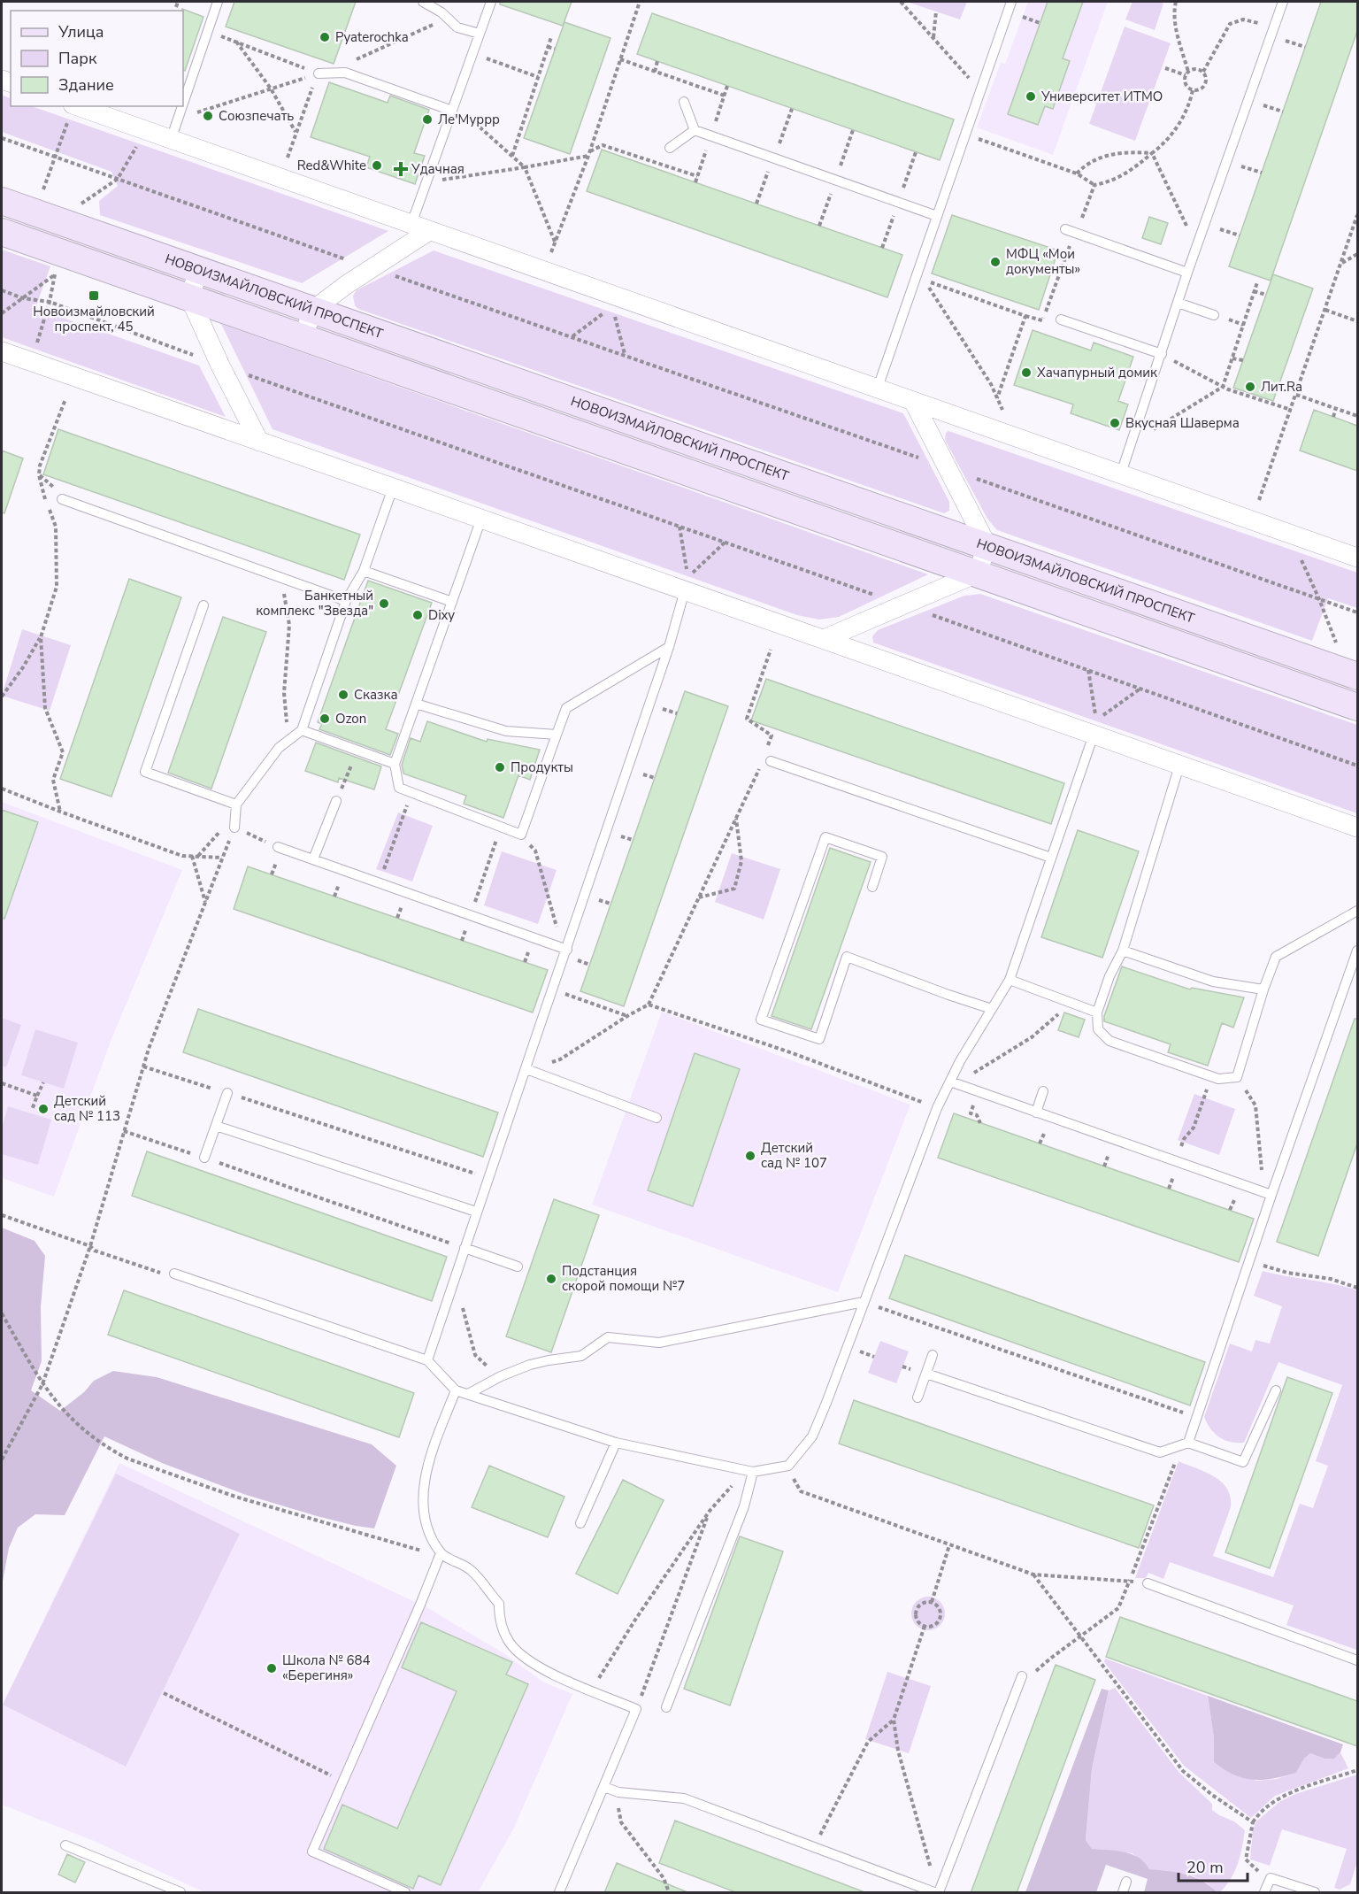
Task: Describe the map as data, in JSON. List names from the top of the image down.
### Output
{
  "streets": {
    "street": ["НОВОИЗМАЙЛОВСКИЙ ПРОСПЕКТ"]
  },
  "places": {
    "other": [
      "Pyaterochka",
      "Университет ИТМО",
      "Союзпечать",
      "Ле'Муррр",
      "Red&White",
      "МФЦ «Мои документы»",
      "Хачапурный домик",
      "Лит.Ra",
      "Вкусная Шаверма",
      "Банкетный комплекс \"Звезда\"",
      "Dixy",
      "Сказка",
      "Ozon",
      "Продукты",
      "Детский сад № 113",
      "Детский сад № 107",
      "Подстанция скорой помощи №7",
      "Школа № 684 «Берегиня»"
    ],
    "health": ["Удачная"],
    "transit": ["Новоизмайловский проспект, 45"]
  },
  "legend": ["Улица", "Парк", "Здание"],
  "scale_bar": "20 m"
}
